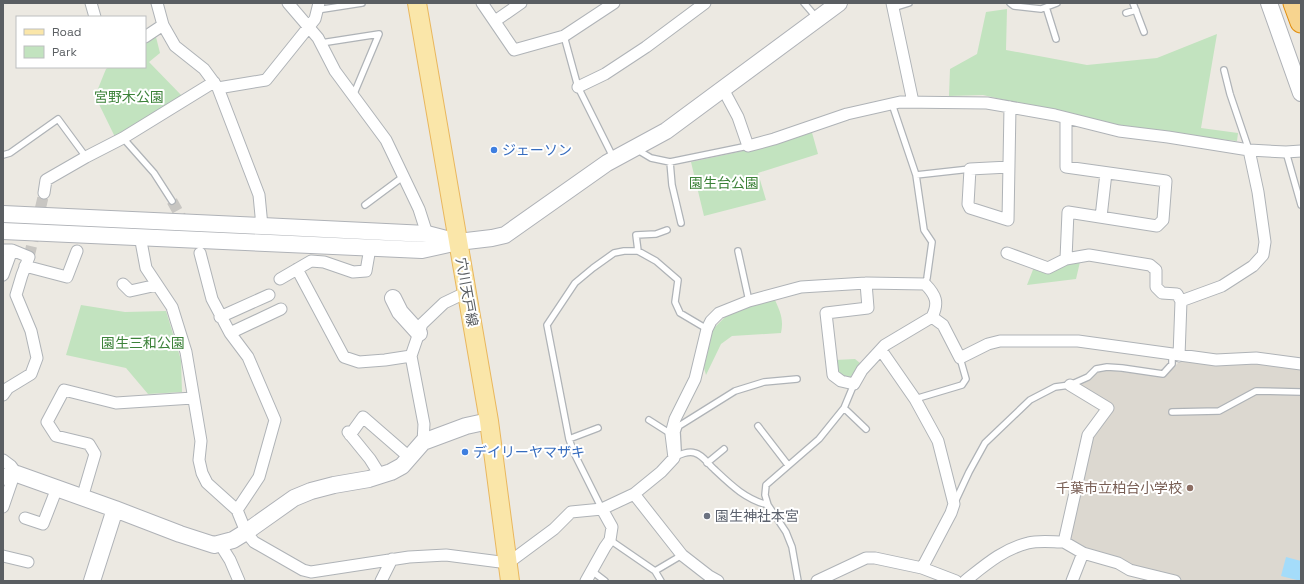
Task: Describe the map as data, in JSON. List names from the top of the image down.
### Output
{
  "streets": {
    "main road": ["穴川天戸線"]
  },
  "parks": ["宮野木公園", "園生台公園", "園生三和公園"],
  "places": [
    "ジェーソン",
    "デイリーヤマザキ",
    "千葉市立柏台小学校",
    "園生神社本宮"
  ],
  "legend": ["Road", "Park"]
}
